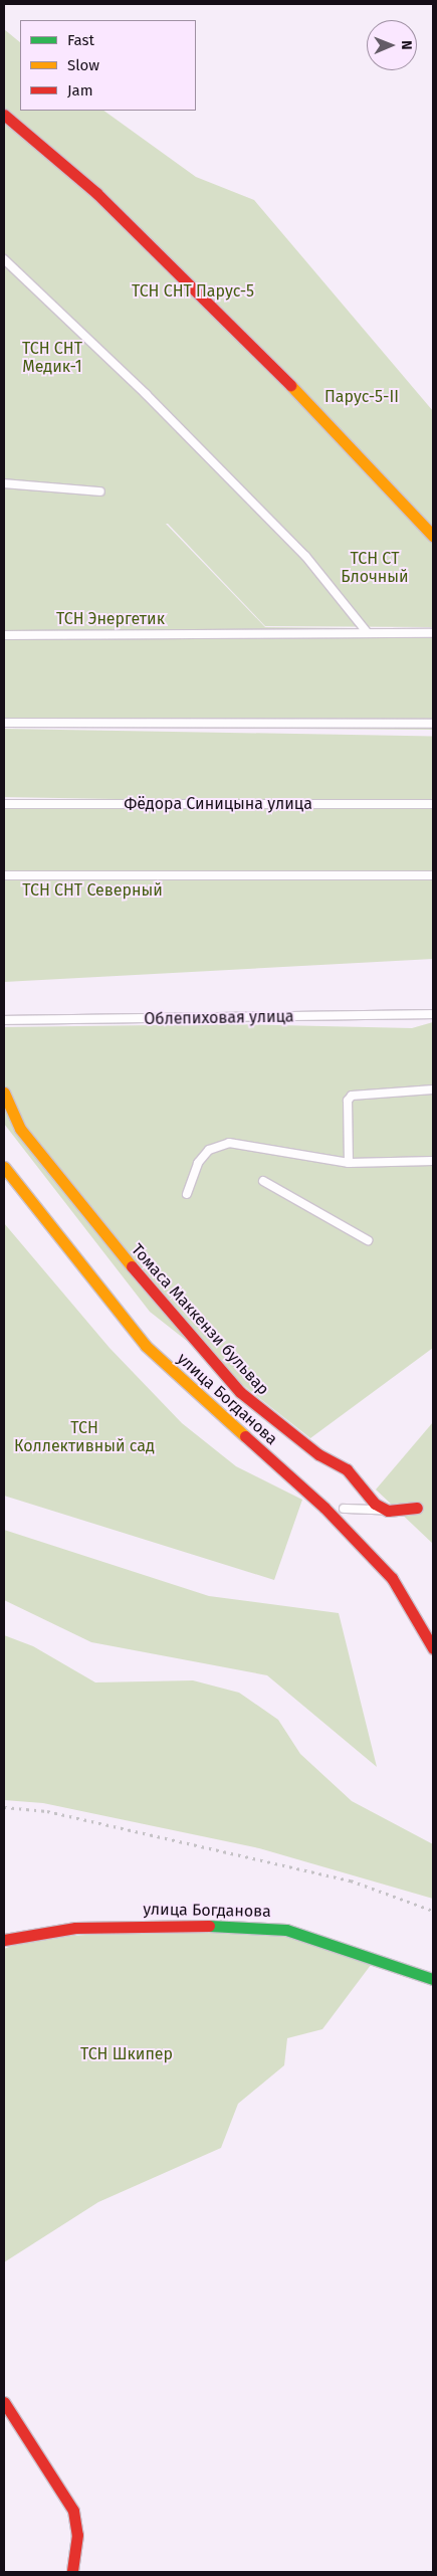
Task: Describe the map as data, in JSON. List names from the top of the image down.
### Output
{
  "streets": {
    "main road": ["Томаса Маккензи бульвар", "улица Богданова"],
    "street": ["Фёдора Синицына улица", "Облепиховая улица"]
  },
  "parks": [
    "ТСН СНТ Парус-5",
    "ТСН СНТ Медик-1",
    "Парус-5-II",
    "ТСН СТ Блочный",
    "ТСН Энергетик",
    "ТСН СНТ Северный",
    "ТСН Коллективный сад",
    "ТСН Шкипер"
  ],
  "legend": ["Fast", "Slow", "Jam"],
  "north": "right"
}
